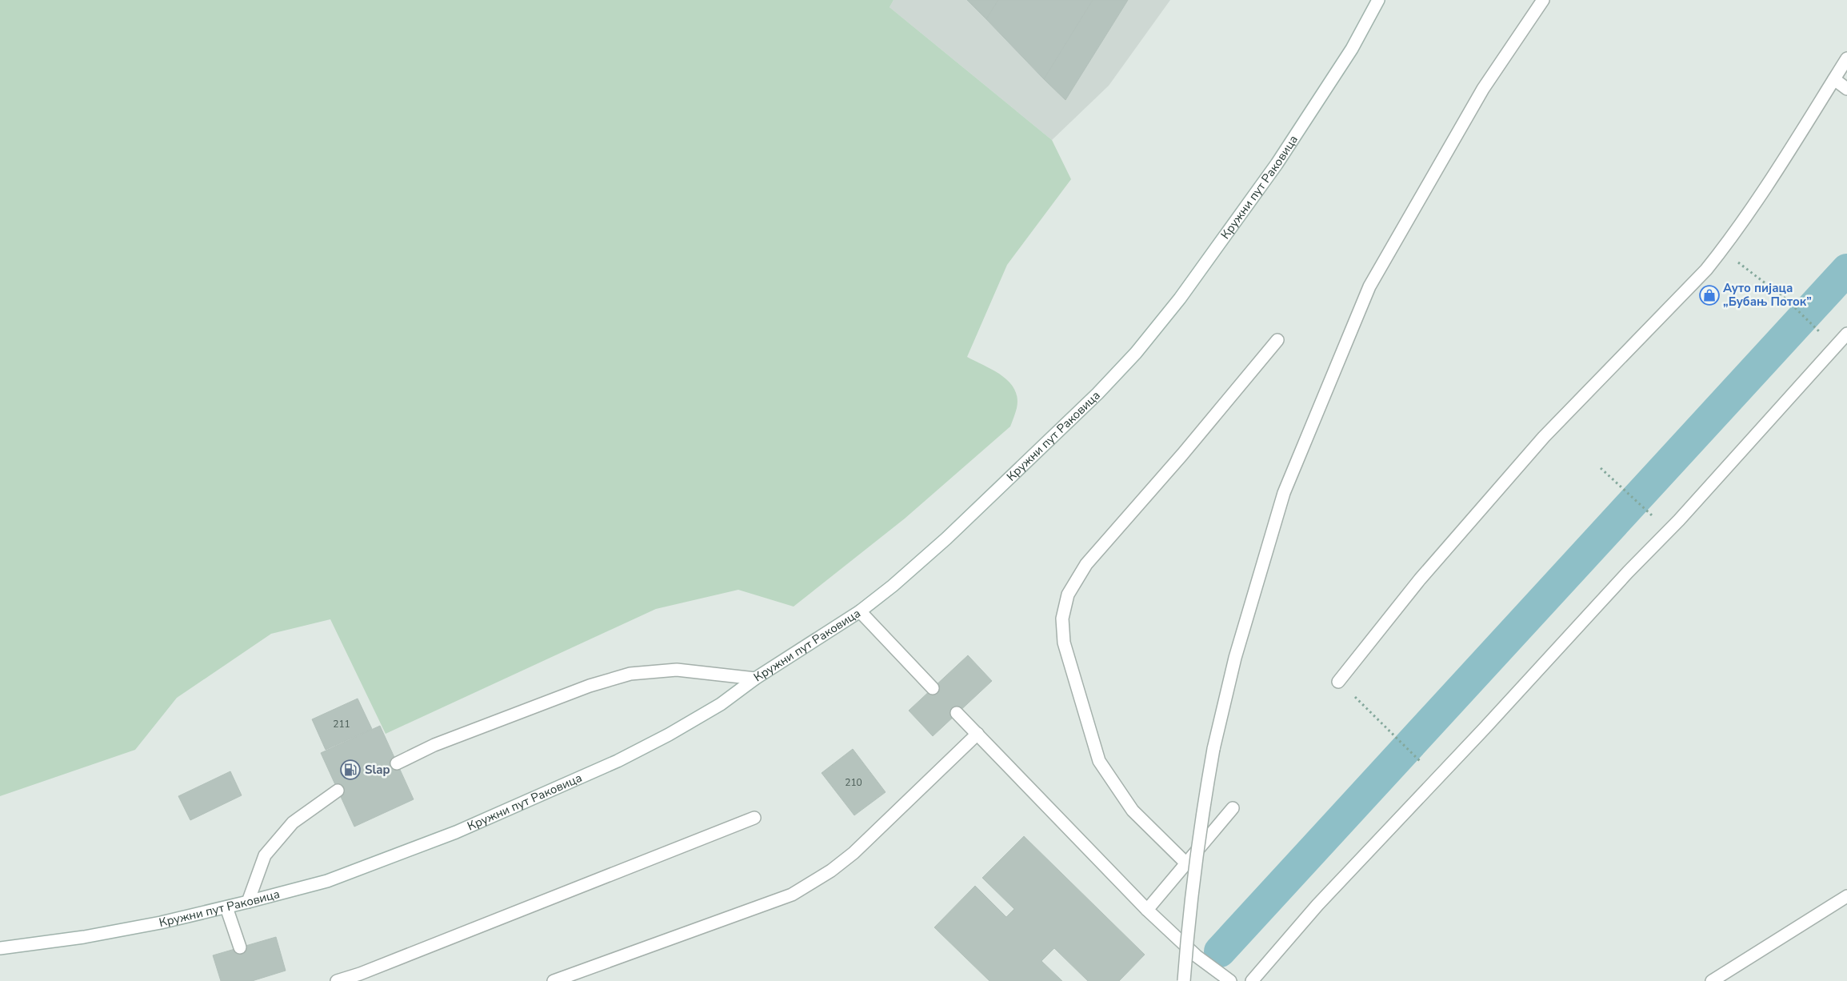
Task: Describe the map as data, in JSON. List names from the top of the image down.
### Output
{
  "streets": {
    "main road": ["Кружни пут Раковица"]
  },
  "places": {
    "shop": ["Ауто пијаца „Бубањ Поток”"],
    "fuel station": ["Slap"]
  },
  "house_numbers": ["211", "210"]
}
